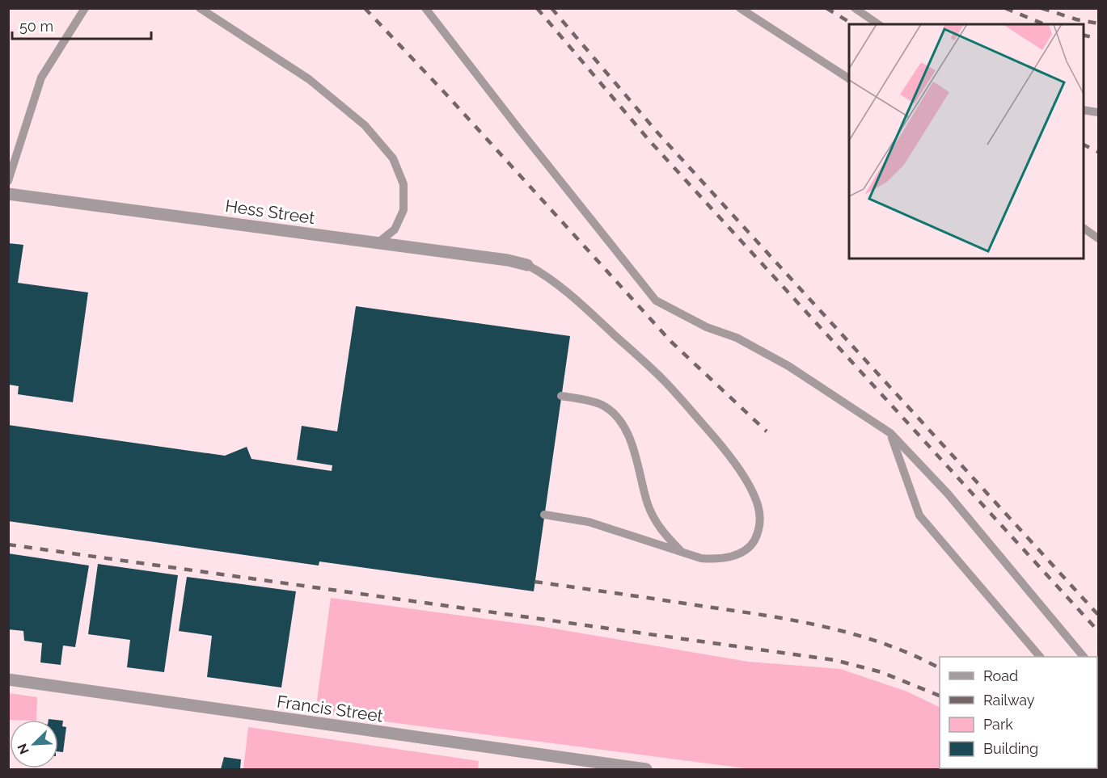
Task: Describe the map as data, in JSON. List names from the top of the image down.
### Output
{
  "streets": {
    "street": ["Hess Street", "Francis Street"]
  },
  "legend": [
    "Road",
    "Railway",
    "Park",
    "Building"
  ],
  "scale_bar": "50 m",
  "north": "bottom left"
}
